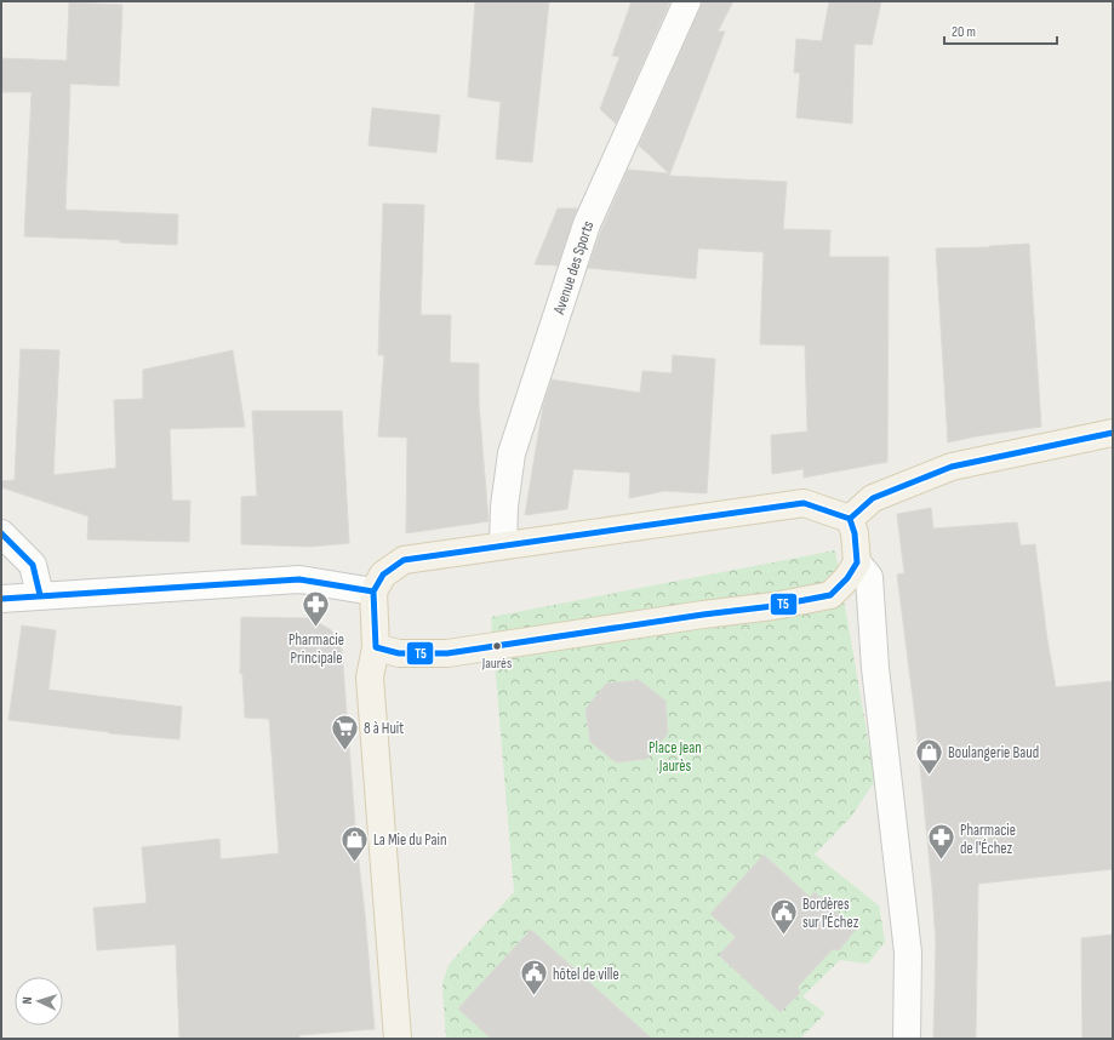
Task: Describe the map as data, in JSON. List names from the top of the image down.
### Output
{
  "streets": {
    "street": ["Avenue des Sports"]
  },
  "parks": ["Place Jean Jaurès"],
  "places": {
    "pharmacy": ["Pharmacie Principale", "Pharmacie de l'Échez"],
    "other": ["Jaurés"],
    "supermarket": ["8 à Huit"],
    "shop": ["Boulangerie Baud", "La Mie du Pain"],
    "public building": ["Bordères sur l'Échez", "hôtel de ville"]
  },
  "lines": ["transit line T5"],
  "scale_bar": "20 m",
  "north": "left"
}
